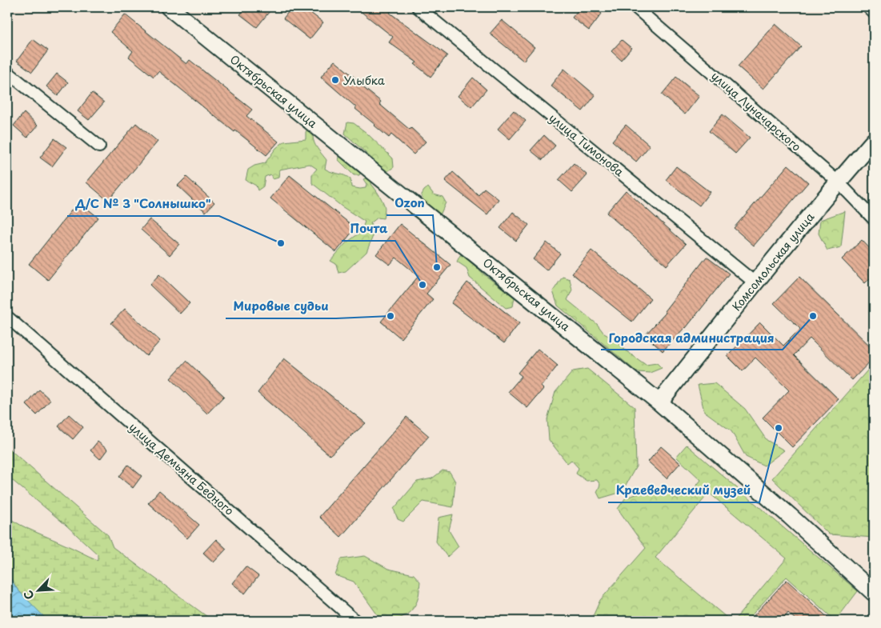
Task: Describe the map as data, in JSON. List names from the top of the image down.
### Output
{
  "streets": {
    "street": [
      "Октябрьская улица",
      "улица Луначарского",
      "улица Тимонова",
      "Комсомольская улица",
      "улица Демьяна Бедного"
    ]
  },
  "crossings": [
    ["Октябрьская улица", "Комсомольская улица"],
    ["улица Луначарского", "Комсомольская улица"],
    ["улица Тимонова", "Комсомольская улица"]
  ],
  "places": [
    "Улыбка",
    "Д/С № 3 \"Солнышко\"",
    "Ozon",
    "Почта",
    "Мировые судьи",
    "Городская администрация",
    "Краеведческий музей"
  ],
  "north": "bottom left"
}
